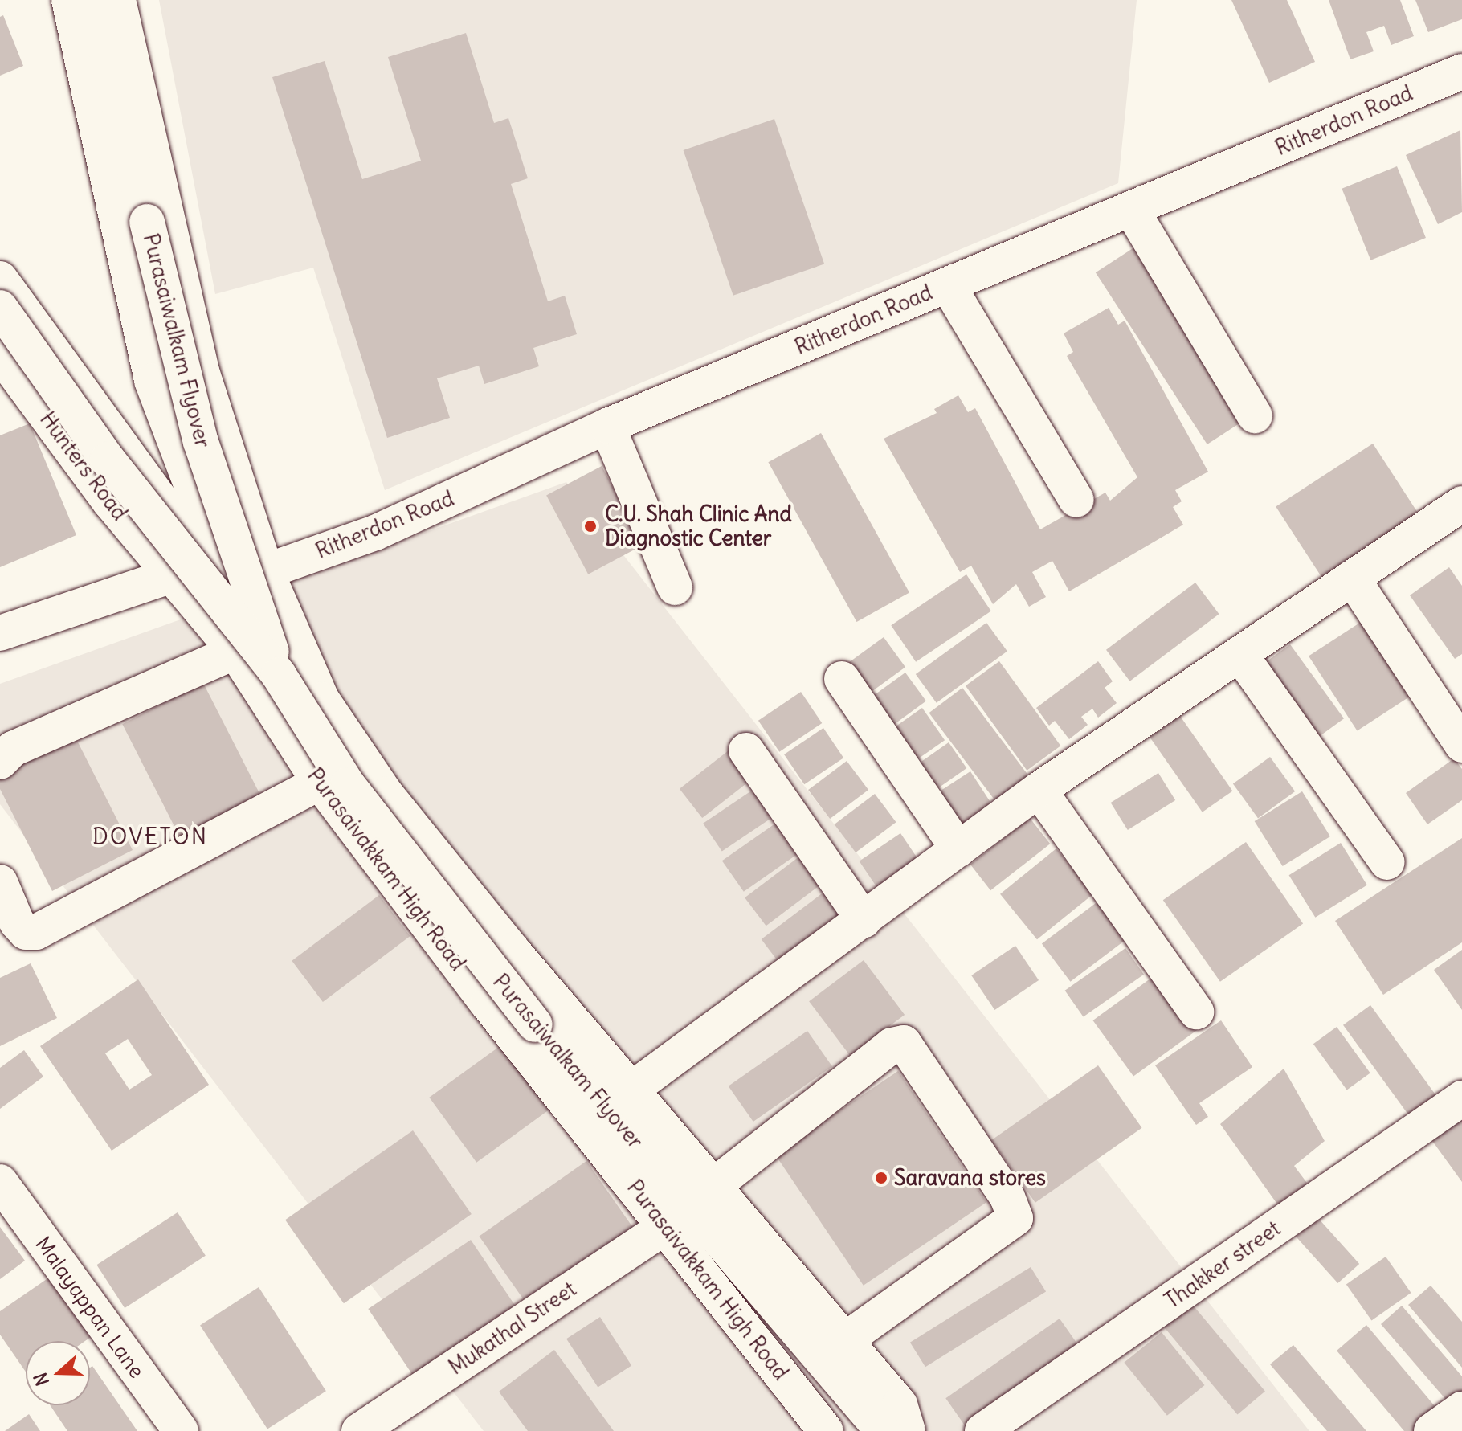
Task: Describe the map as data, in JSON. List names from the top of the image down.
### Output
{
  "streets": {
    "street": [
      "Ritherdon Road",
      "Purasaiwalkam Flyover",
      "Hunters Road",
      "Purasaivakkam High Road",
      "Thakker street",
      "Malayappan Lane",
      "Mukathal Street"
    ]
  },
  "crossings": [
    ["Hunters Road", "Purasaivakkam High Road"],
    ["Purasaivakkam High Road", "Mukathal Street"]
  ],
  "districts": ["DOVETON"],
  "places": ["C.U. Shah Clinic And Diagnostic Center", "Saravana stores"],
  "north": "left"
}
